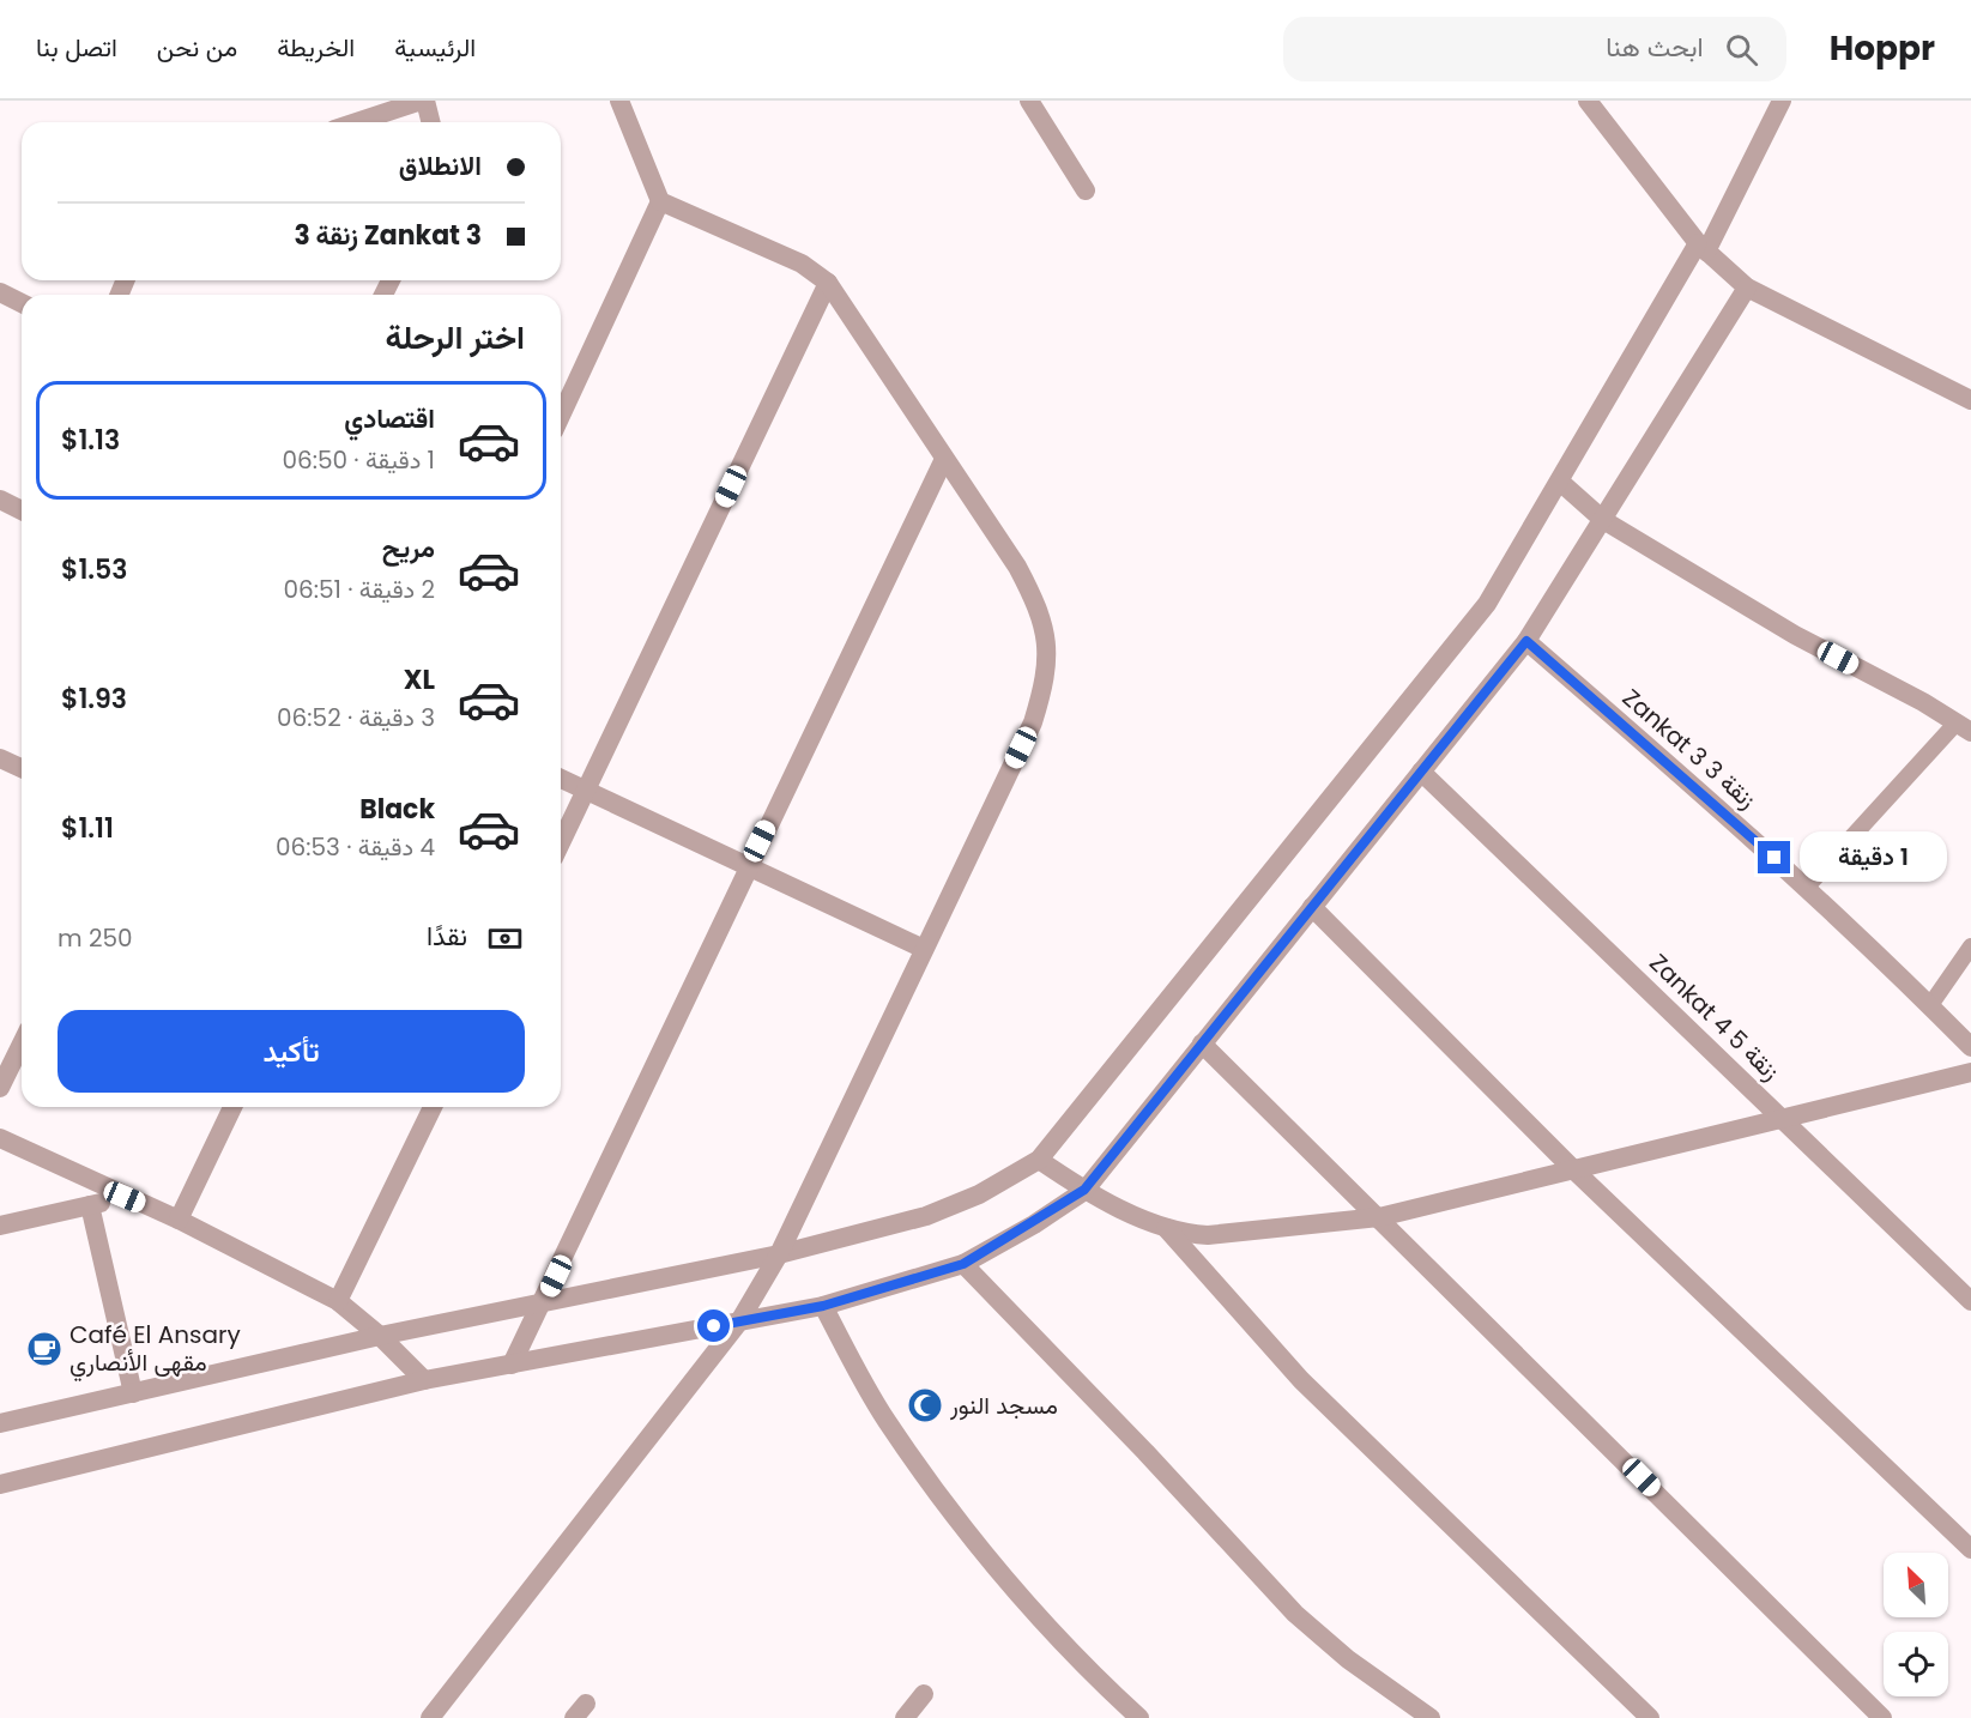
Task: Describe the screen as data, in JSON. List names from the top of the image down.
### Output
{
  "streets": {
    "street": ["Zankat 3 زنقة 3", "Zankat 4 زنقة 5"]
  },
  "places": {
    "cafe": ["Café El Ansary مقهى الأنصاري"],
    "mosque": ["مسجد النور"]
  },
  "north": "top left",
  "page": {
    "header": "Hoppr",
    "search": "ابحث هنا",
    "nav": [
      "الرئيسية",
      "الخريطة",
      "من نحن",
      "اتصل بنا"
    ],
    "banner": ["الانطلاق", "Zankat 3 زنقة 3"],
    "heading": "اختر الرحلة",
    "list": [
      {
        "name": "اقتصادي",
        "note": "1 دقيقة · 06:50",
        "value": "$1.13"
      },
      {
        "name": "مريح",
        "note": "2 دقيقة · 06:51",
        "value": "$1.53"
      },
      {
        "name": "XL",
        "note": "3 دقيقة · 06:52",
        "value": "$1.93"
      },
      {
        "name": "Black",
        "note": "4 دقيقة · 06:53",
        "value": "$1.11"
      }
    ],
    "bubble": "1 دقيقة",
    "pay": ["نقدًا", "250 m"],
    "buttons": "تأكيد"
  }
}
